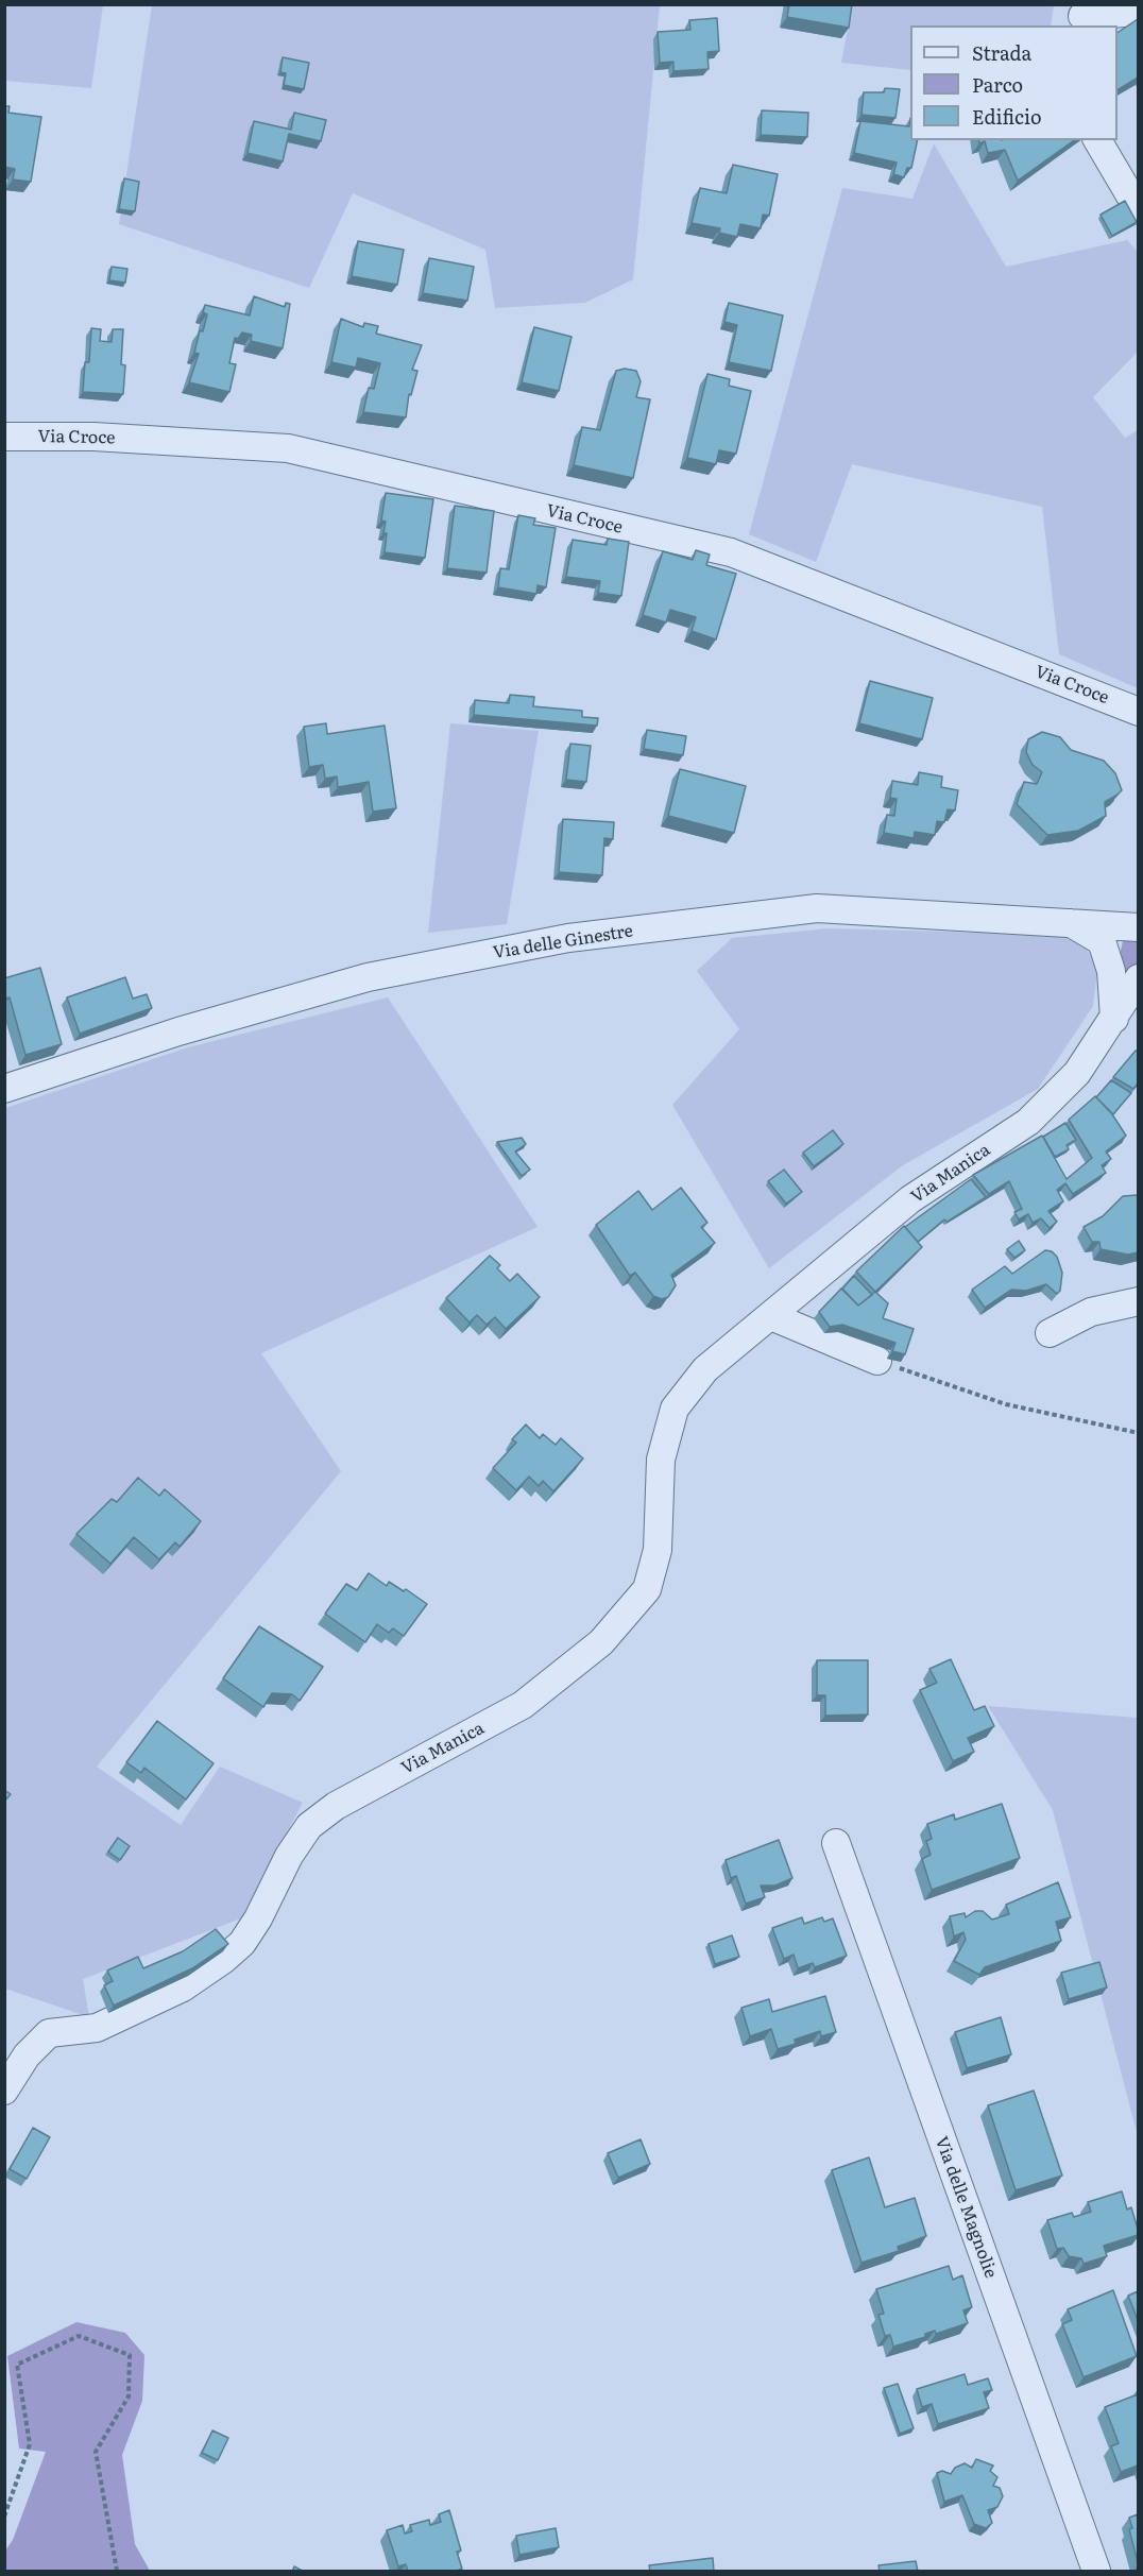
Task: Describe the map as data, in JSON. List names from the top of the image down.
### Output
{
  "streets": {
    "street": [
      "Via Croce",
      "Via delle Ginestre",
      "Via Manica",
      "Via delle Magnolie"
    ]
  },
  "legend": ["Strada", "Parco", "Edificio"]
}
